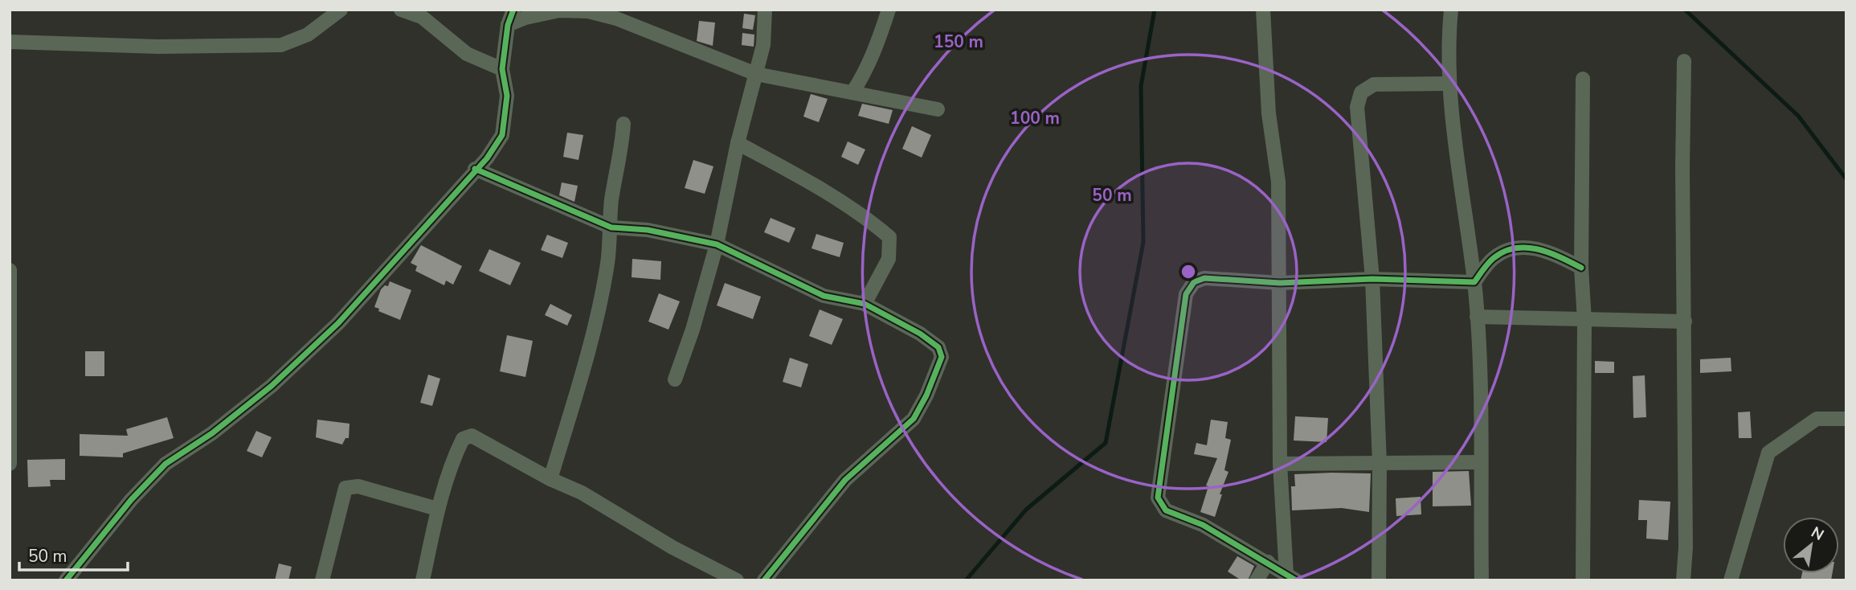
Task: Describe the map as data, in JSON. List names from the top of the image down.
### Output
{
  "scale_bar": "50 m",
  "north": "top right",
  "rings": ["150 m", "100 m", "50 m"]
}
